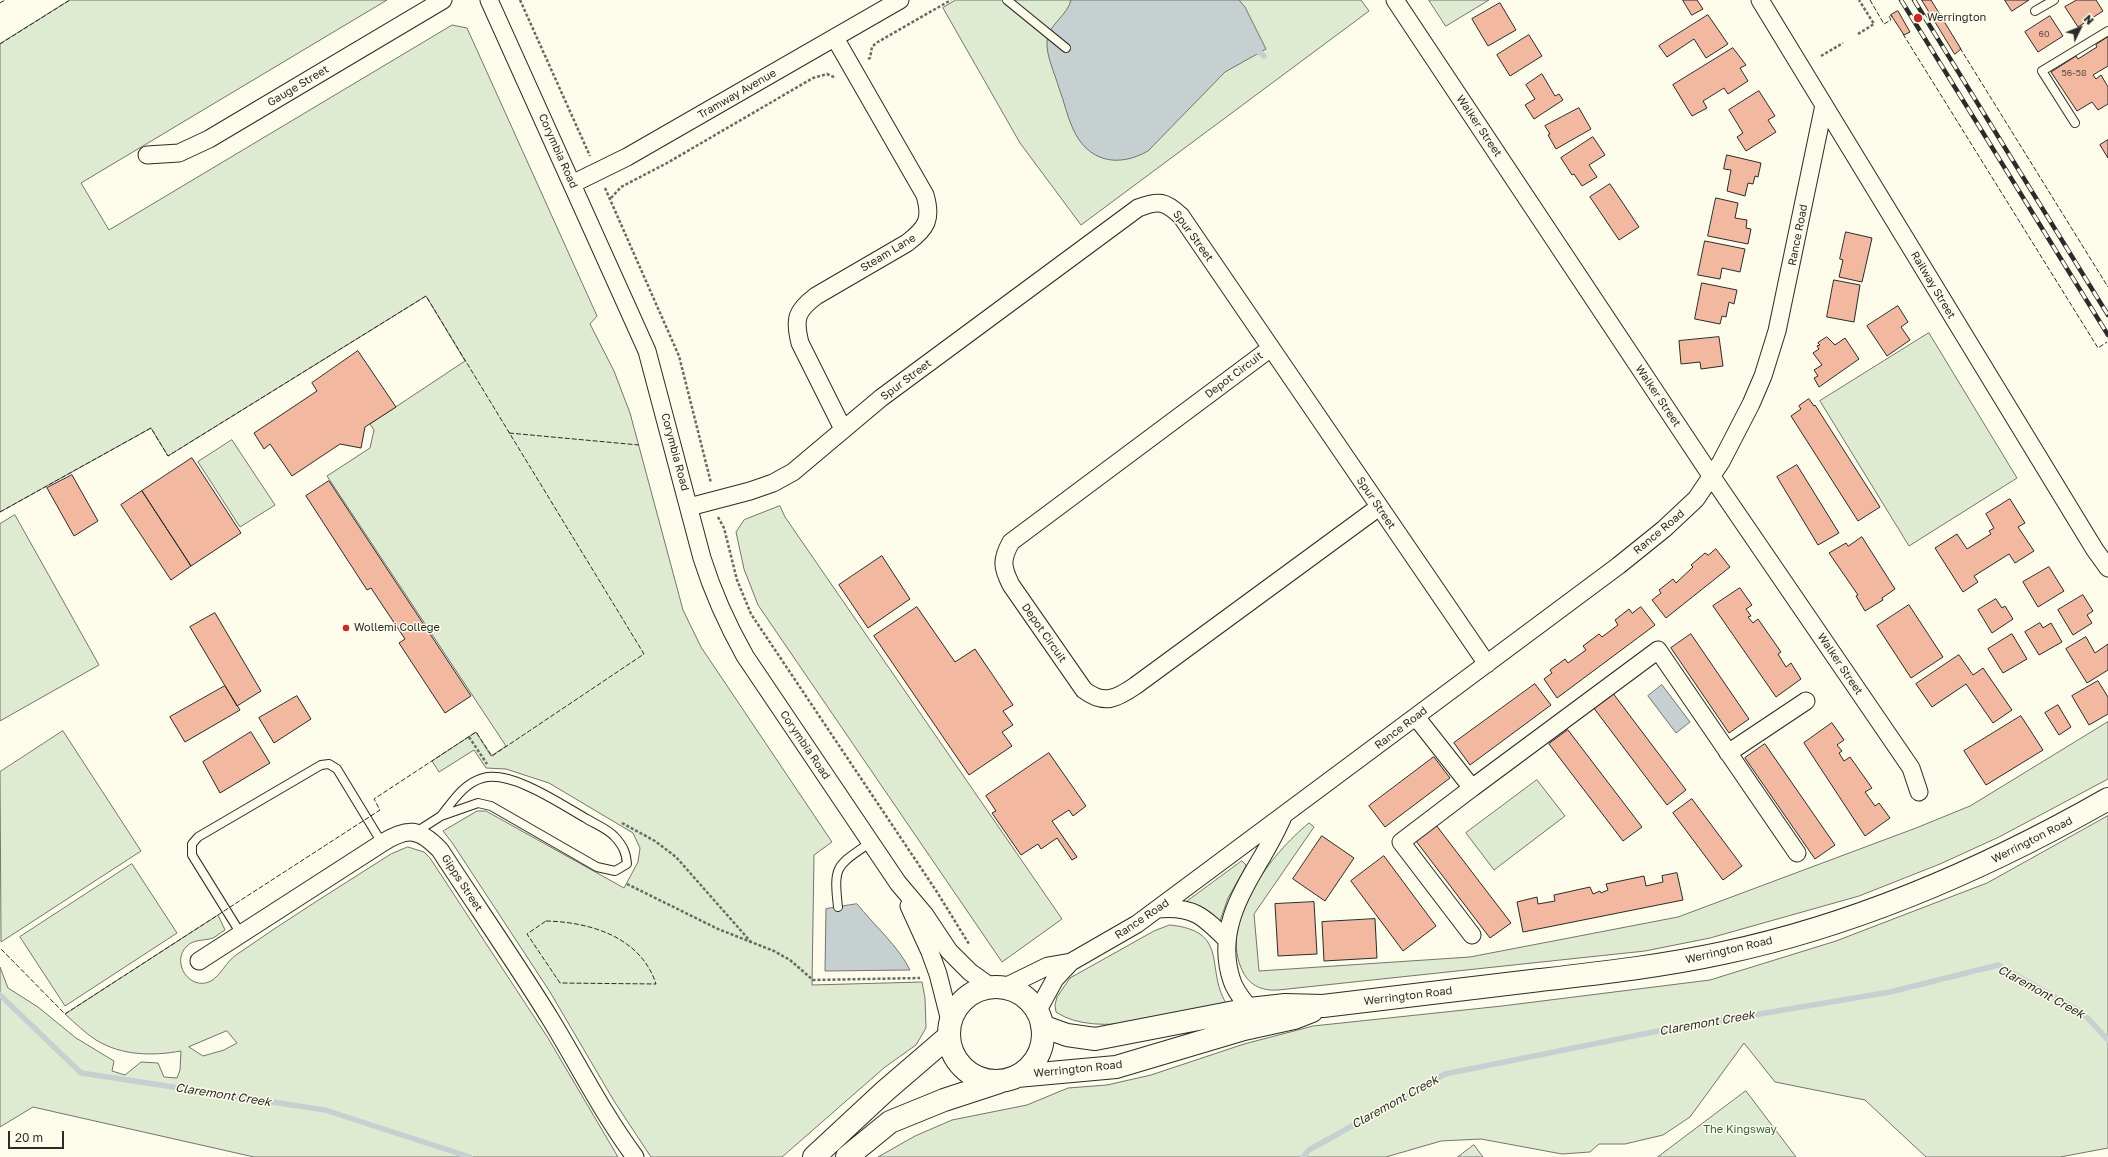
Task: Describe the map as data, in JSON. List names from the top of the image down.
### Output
{
  "streets": {
    "main road": ["Werrington Road"],
    "street": [
      "Gauge Street",
      "Tramway Avenue",
      "Walker Street",
      "Corymbia Road",
      "Rance Road",
      "Spur Street",
      "Steam Lane",
      "Railway Street",
      "Depot Circuit",
      "Gipps Street"
    ]
  },
  "crossings": [
    ["Tramway Avenue", "Corymbia Road"],
    ["Tramway Avenue", "Steam Lane"],
    ["Walker Street", "Rance Road"],
    ["Corymbia Road", "Rance Road"],
    ["Corymbia Road", "Spur Street"],
    ["Corymbia Road", "Werrington Road"],
    ["Rance Road", "Spur Street"],
    ["Rance Road", "Railway Street"],
    ["Rance Road", "Werrington Road"],
    ["Spur Street", "Steam Lane"],
    ["Spur Street", "Depot Circuit"]
  ],
  "water": ["Claremont Creek"],
  "parks": ["The Kingsway"],
  "places": ["Werrington", "Wollemi College"],
  "house_numbers": ["60", "56-58"],
  "scale_bar": "20 m",
  "north": "top right"
}
